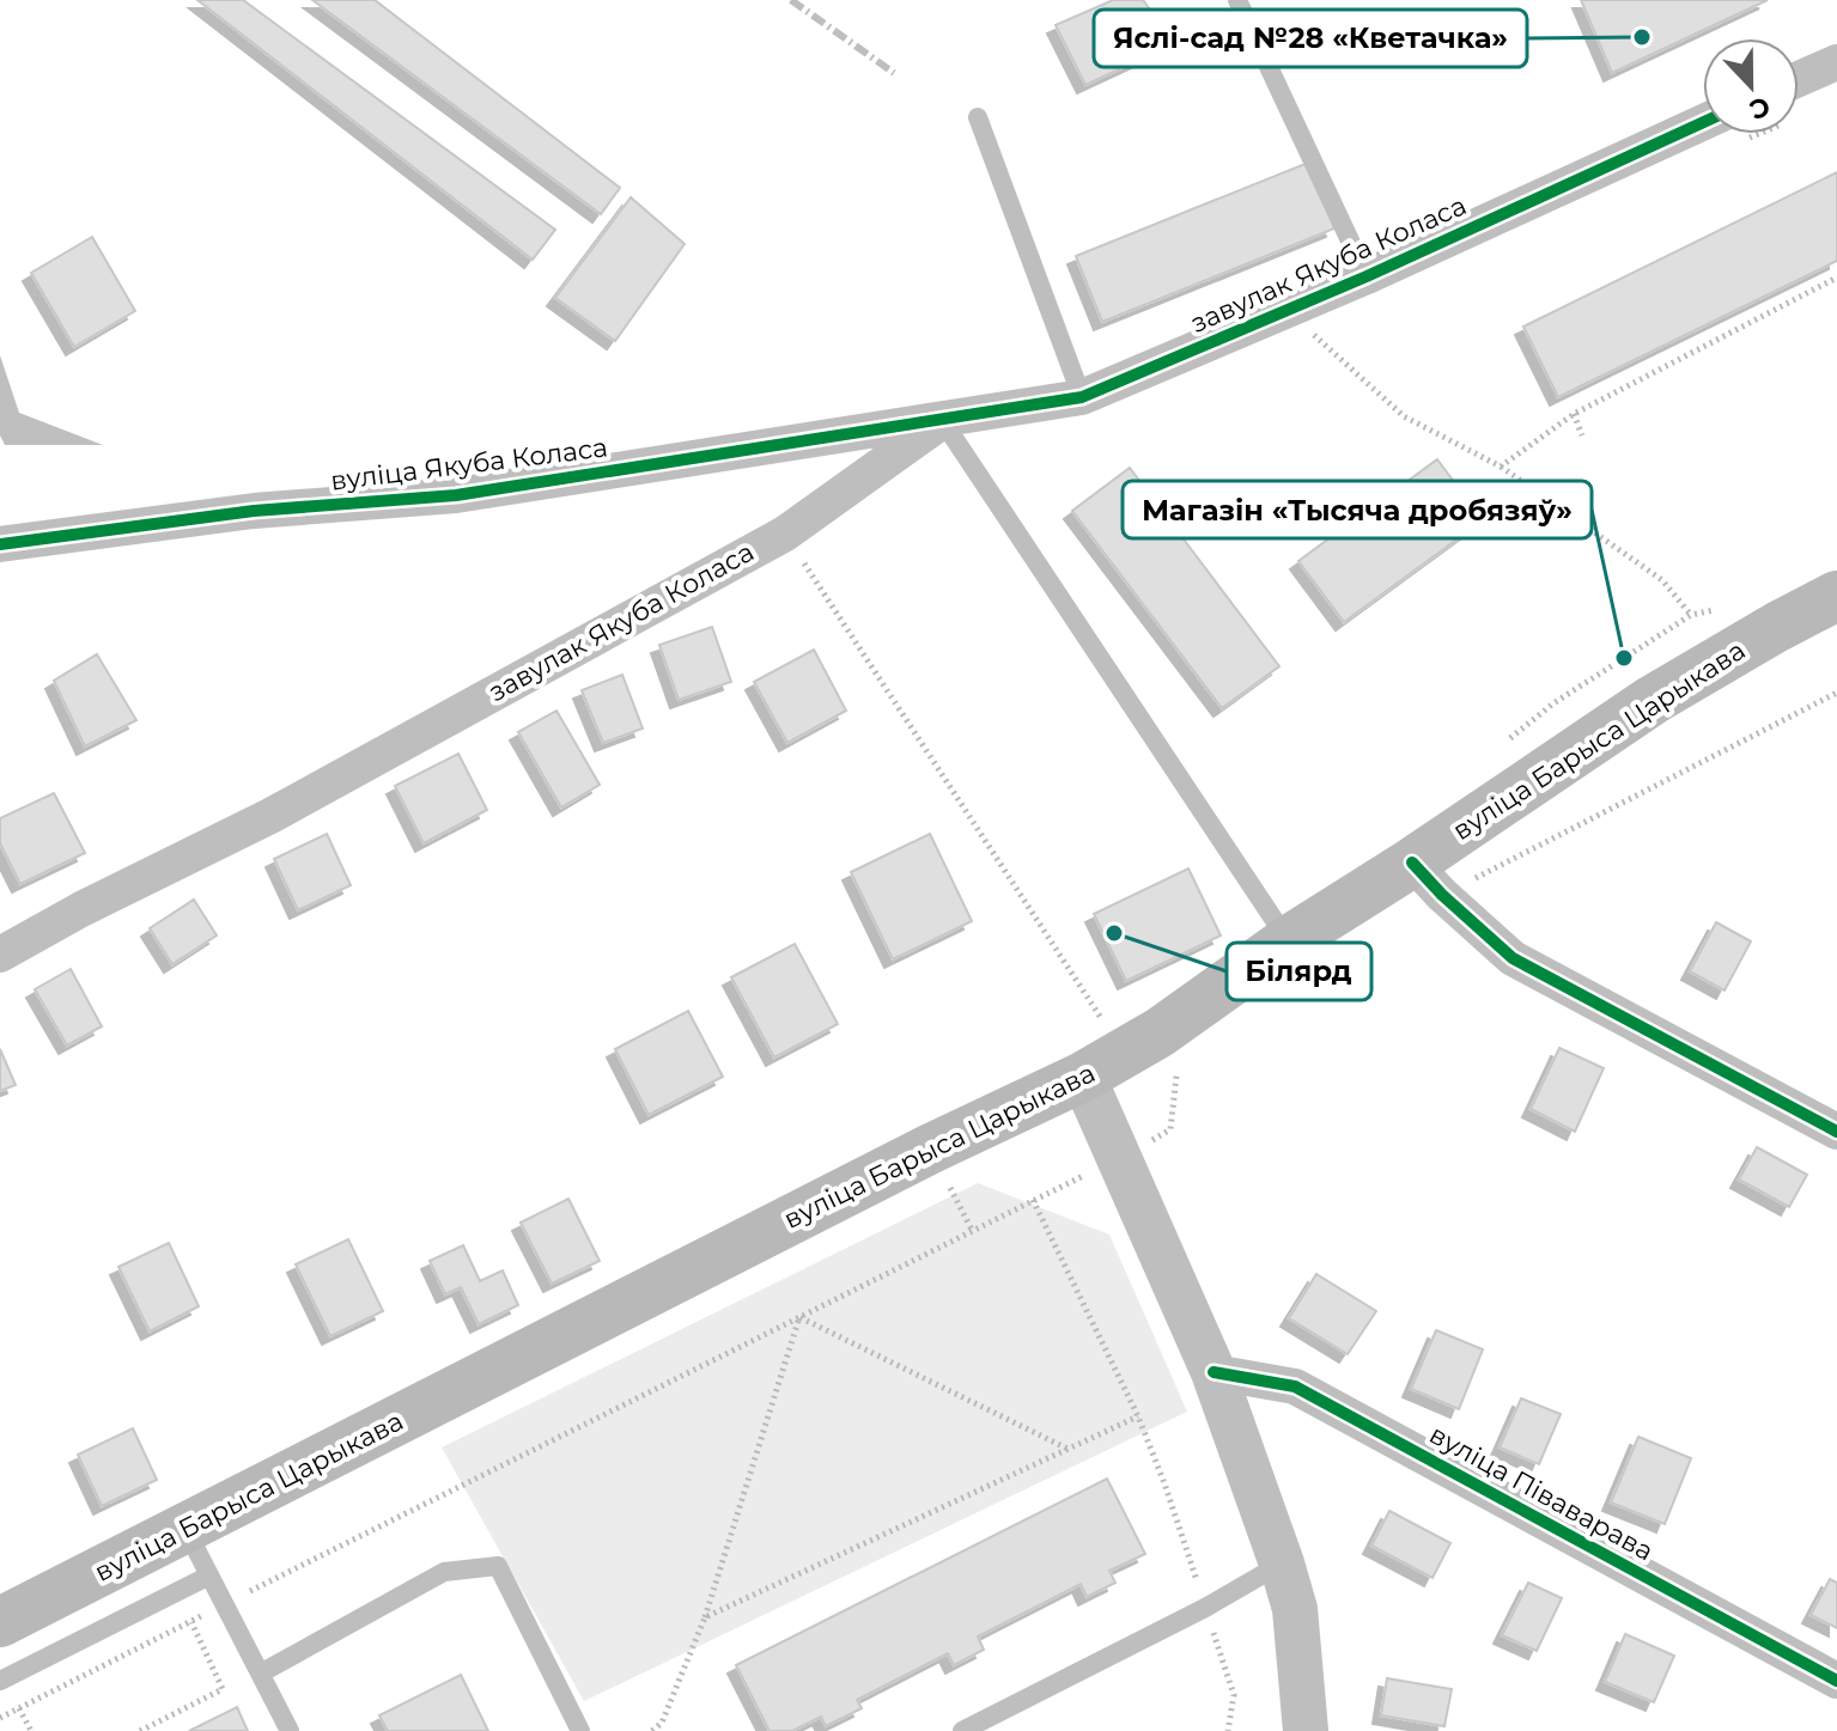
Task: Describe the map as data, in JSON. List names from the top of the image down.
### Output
{
  "streets": {
    "main road": ["вуліца Барыса Царыкава"],
    "street": ["завулак Якуба Коласа", "вуліца Якуба Коласа", "вуліца Піваварава"]
  },
  "crossings": [
    ["завулак Якуба Коласа", "вуліца Якуба Коласа"]
  ],
  "places": ["Яслі-сад №28 «Кветачка»", "Магазін «Тысяча дробязяў»", "Білярд"],
  "north": "bottom"
}
